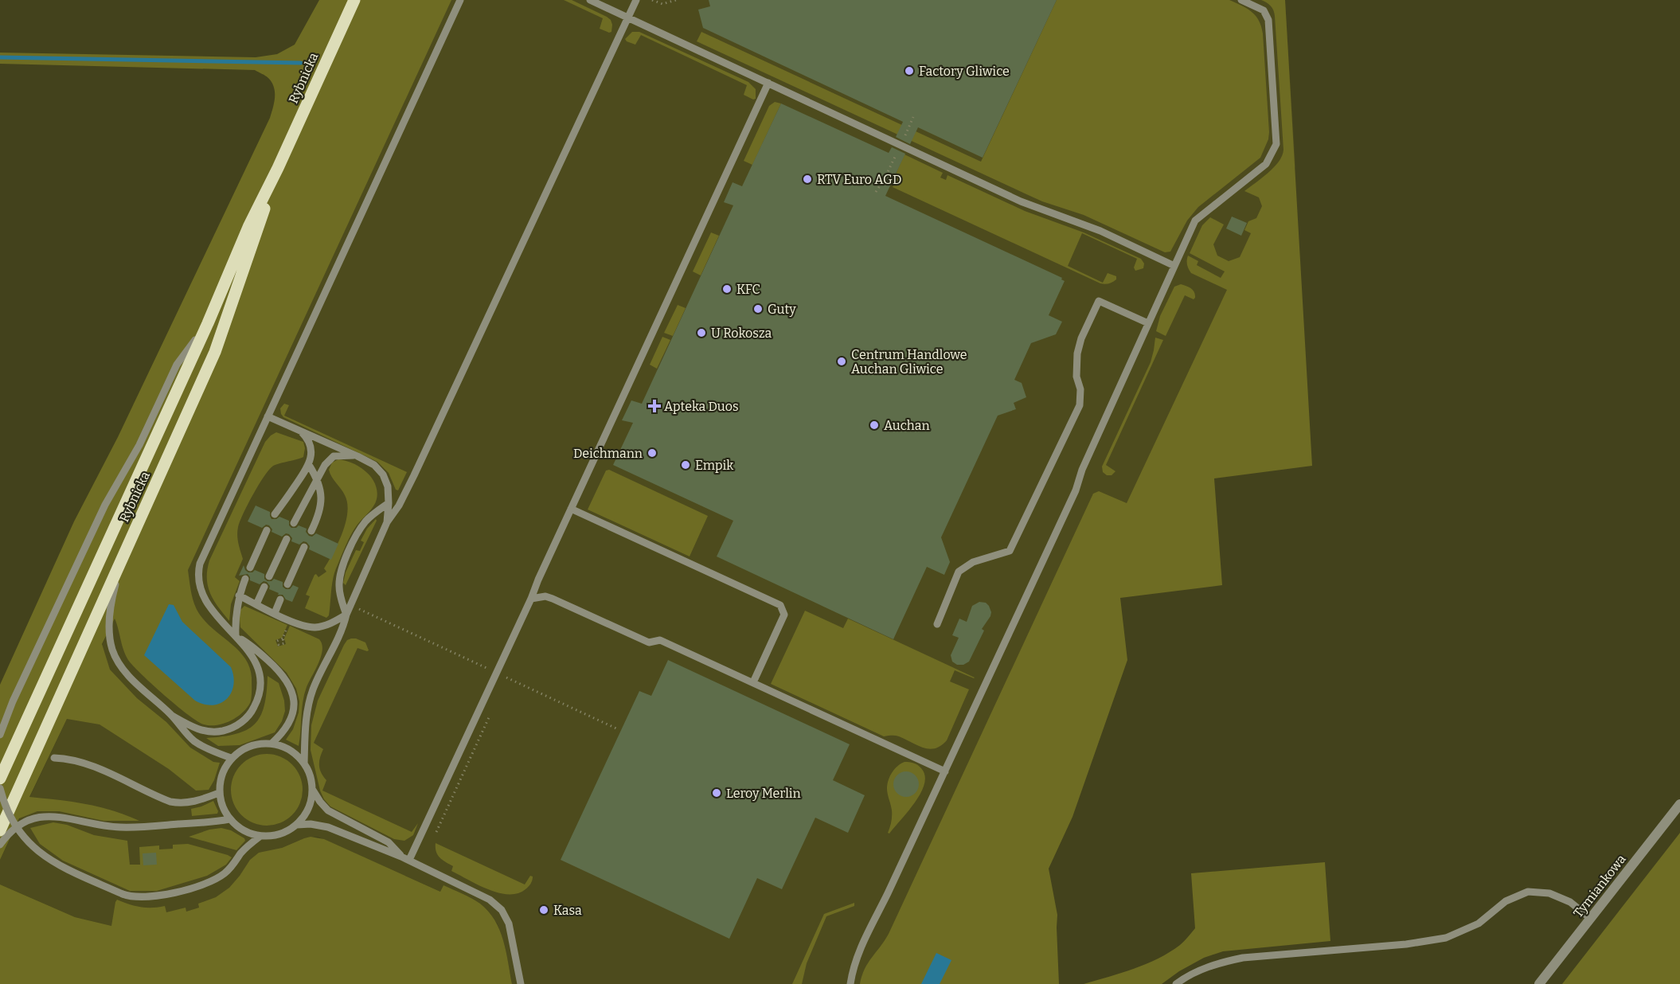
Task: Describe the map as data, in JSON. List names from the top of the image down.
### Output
{
  "streets": {
    "main road": ["Rybnicka"],
    "street": ["Tymiankowa"]
  },
  "places": {
    "other": [
      "Factory Gliwice",
      "RTV Euro AGD",
      "KFC",
      "Guty",
      "U Rokosza",
      "Centrum Handlowe Auchan Gliwice",
      "Auchan",
      "Deichmann",
      "Empik",
      "Leroy Merlin",
      "Kasa"
    ],
    "health": ["Apteka Duos"]
  }
}
